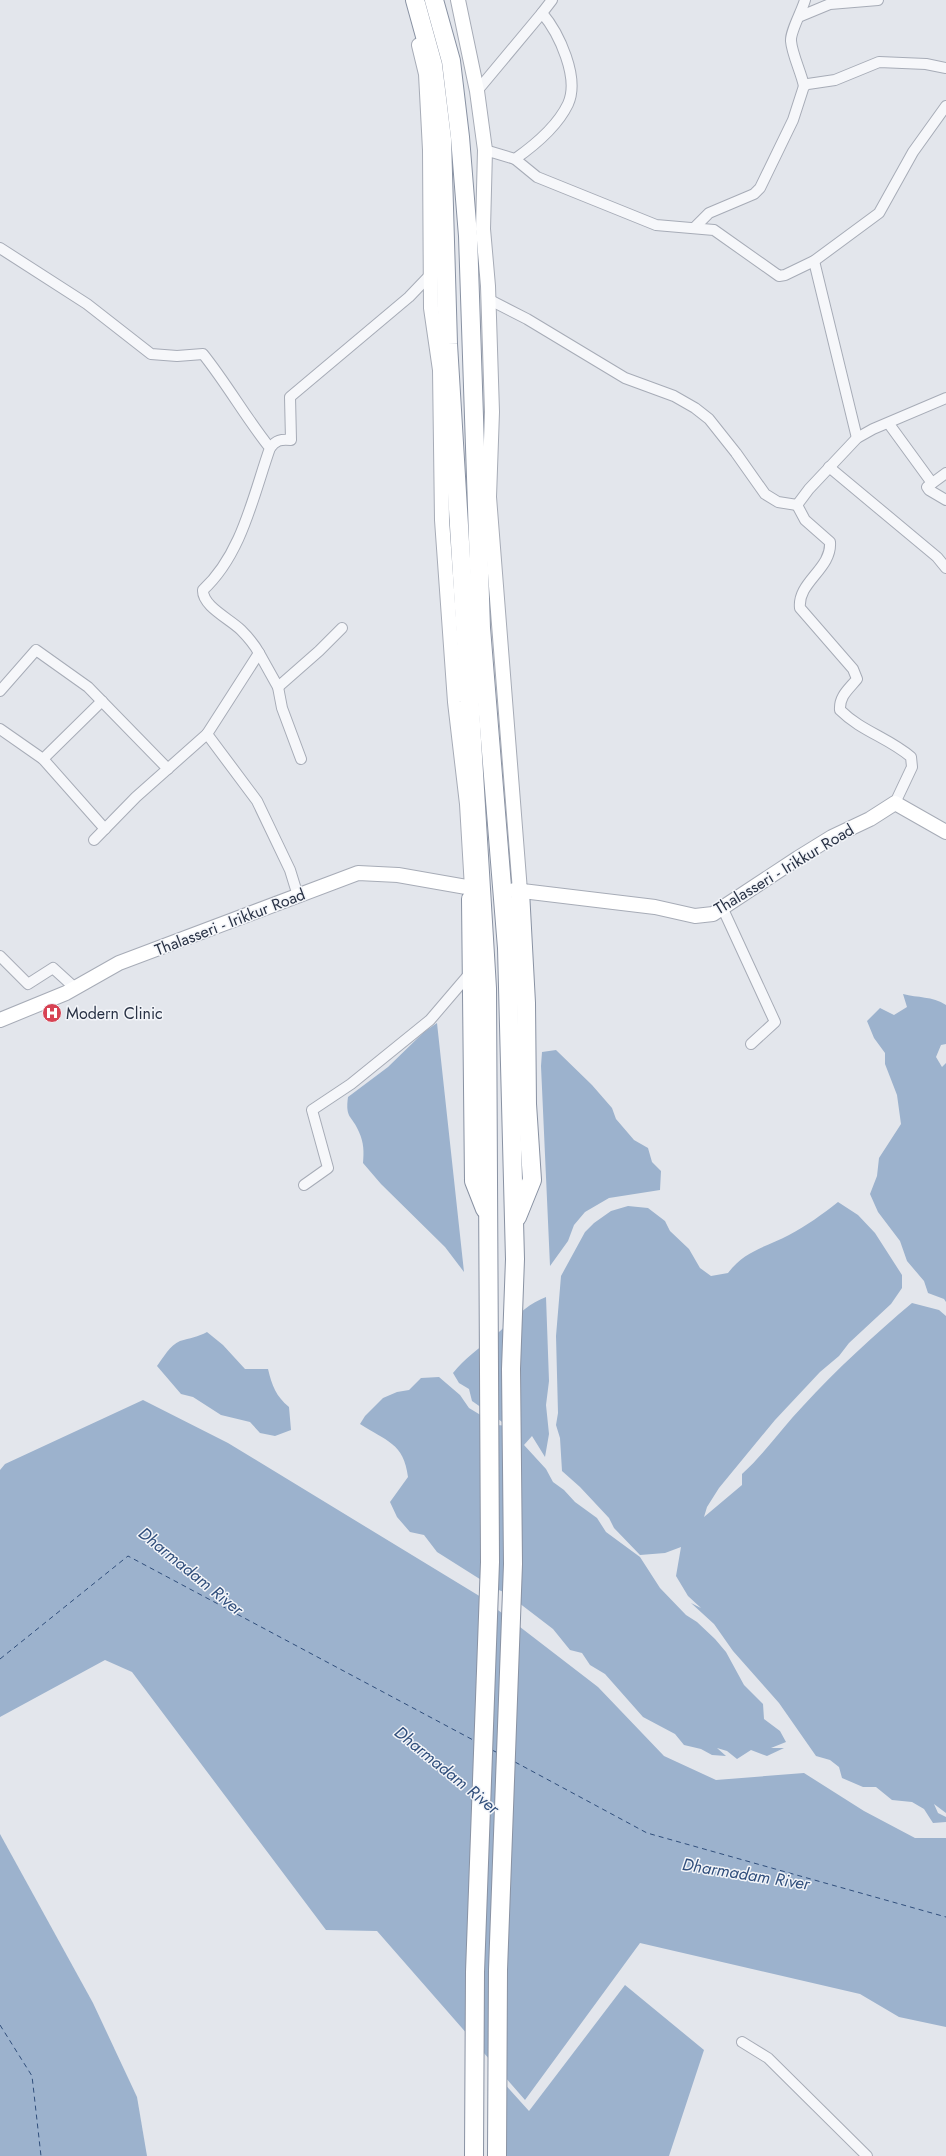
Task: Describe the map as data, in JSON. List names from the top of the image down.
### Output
{
  "streets": {
    "street": ["Thalasseri - Irikkur Road"]
  },
  "water": ["Dharmadam River"],
  "places": {
    "hospital": ["Modern Clinic"]
  }
}
